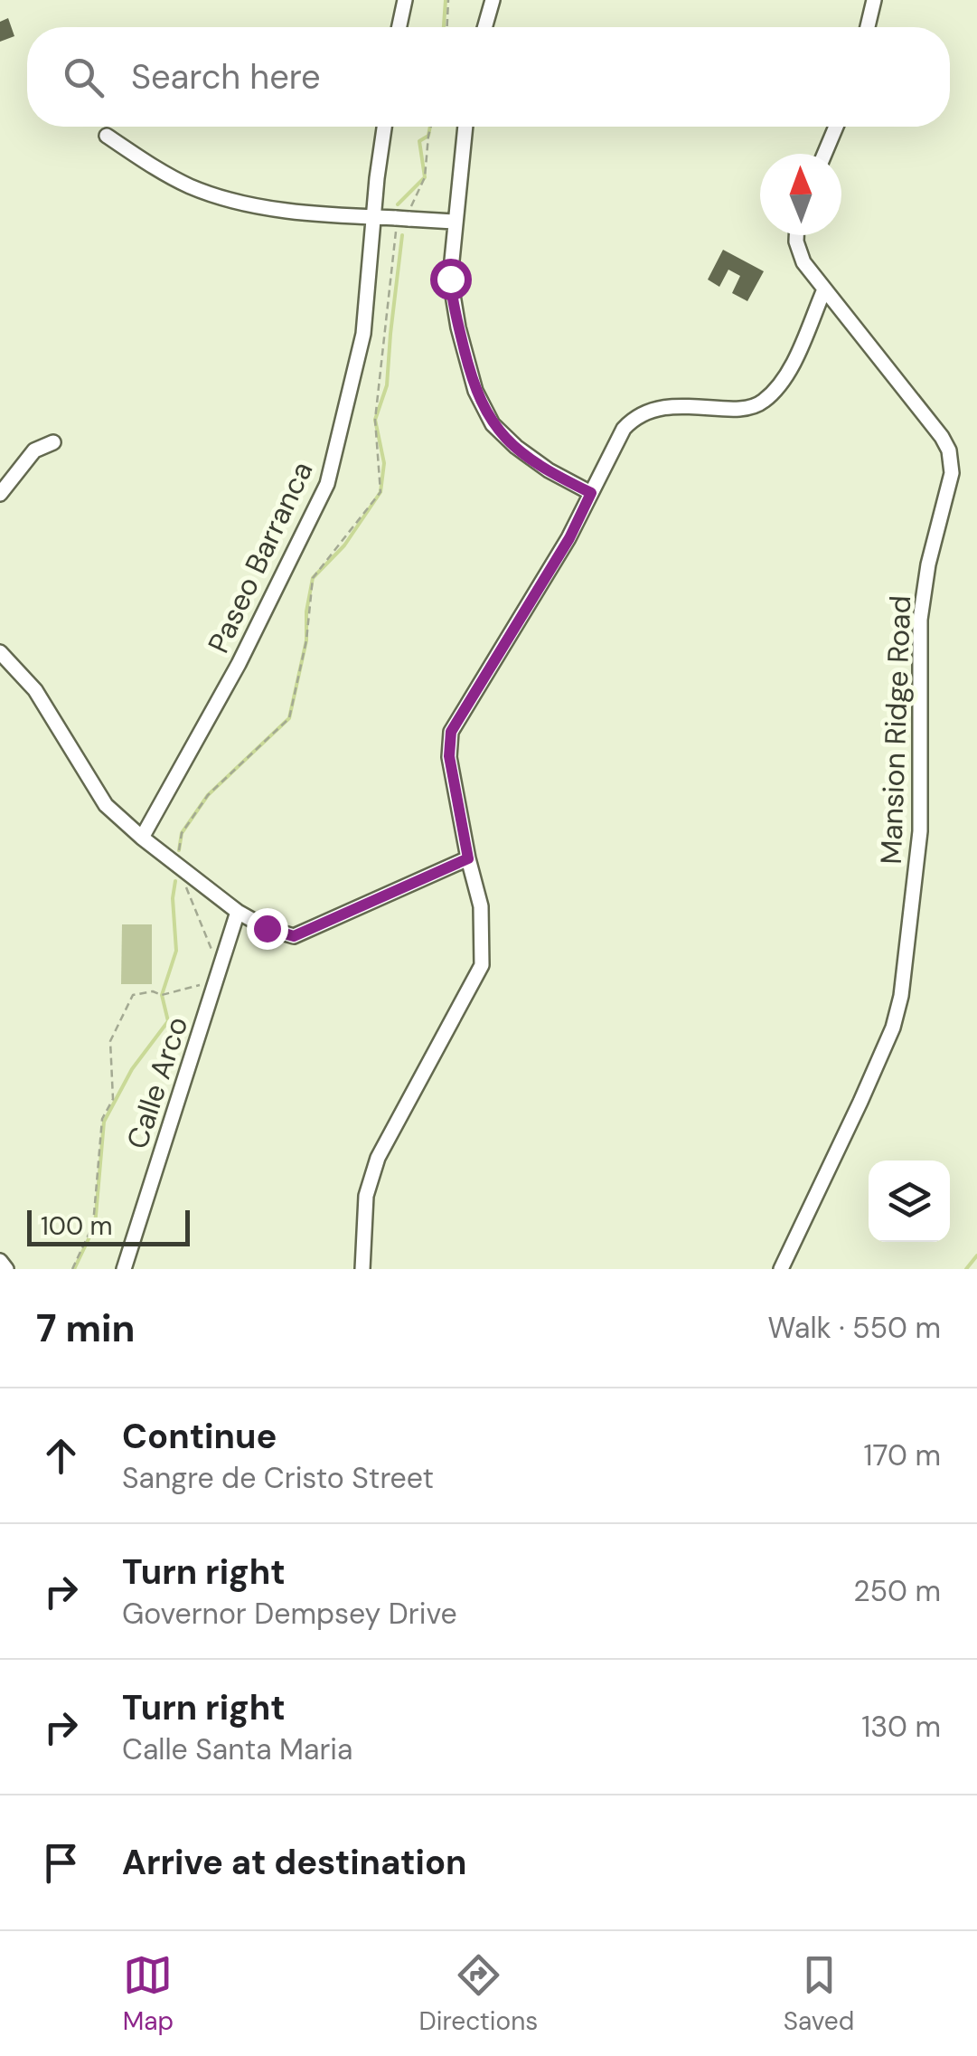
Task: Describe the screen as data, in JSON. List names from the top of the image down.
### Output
{
  "streets": {
    "street": ["Paseo Barranca", "Mansion Ridge Road", "Calle Arco"]
  },
  "scale_bar": "100 m",
  "north": "top",
  "page": {
    "search": "Search here",
    "scale": "100 m",
    "heading": ["7 min", "Walk · 550 m"],
    "list": [
      ["Continue", "Sangre de Cristo Street", "170 m"],
      ["Turn right", "Governor Dempsey Drive", "250 m"],
      ["Turn right", "Calle Santa Maria", "130 m"],
      "Arrive at destination"
    ],
    "nav": ["Map", "Directions", "Saved"]
  }
}
